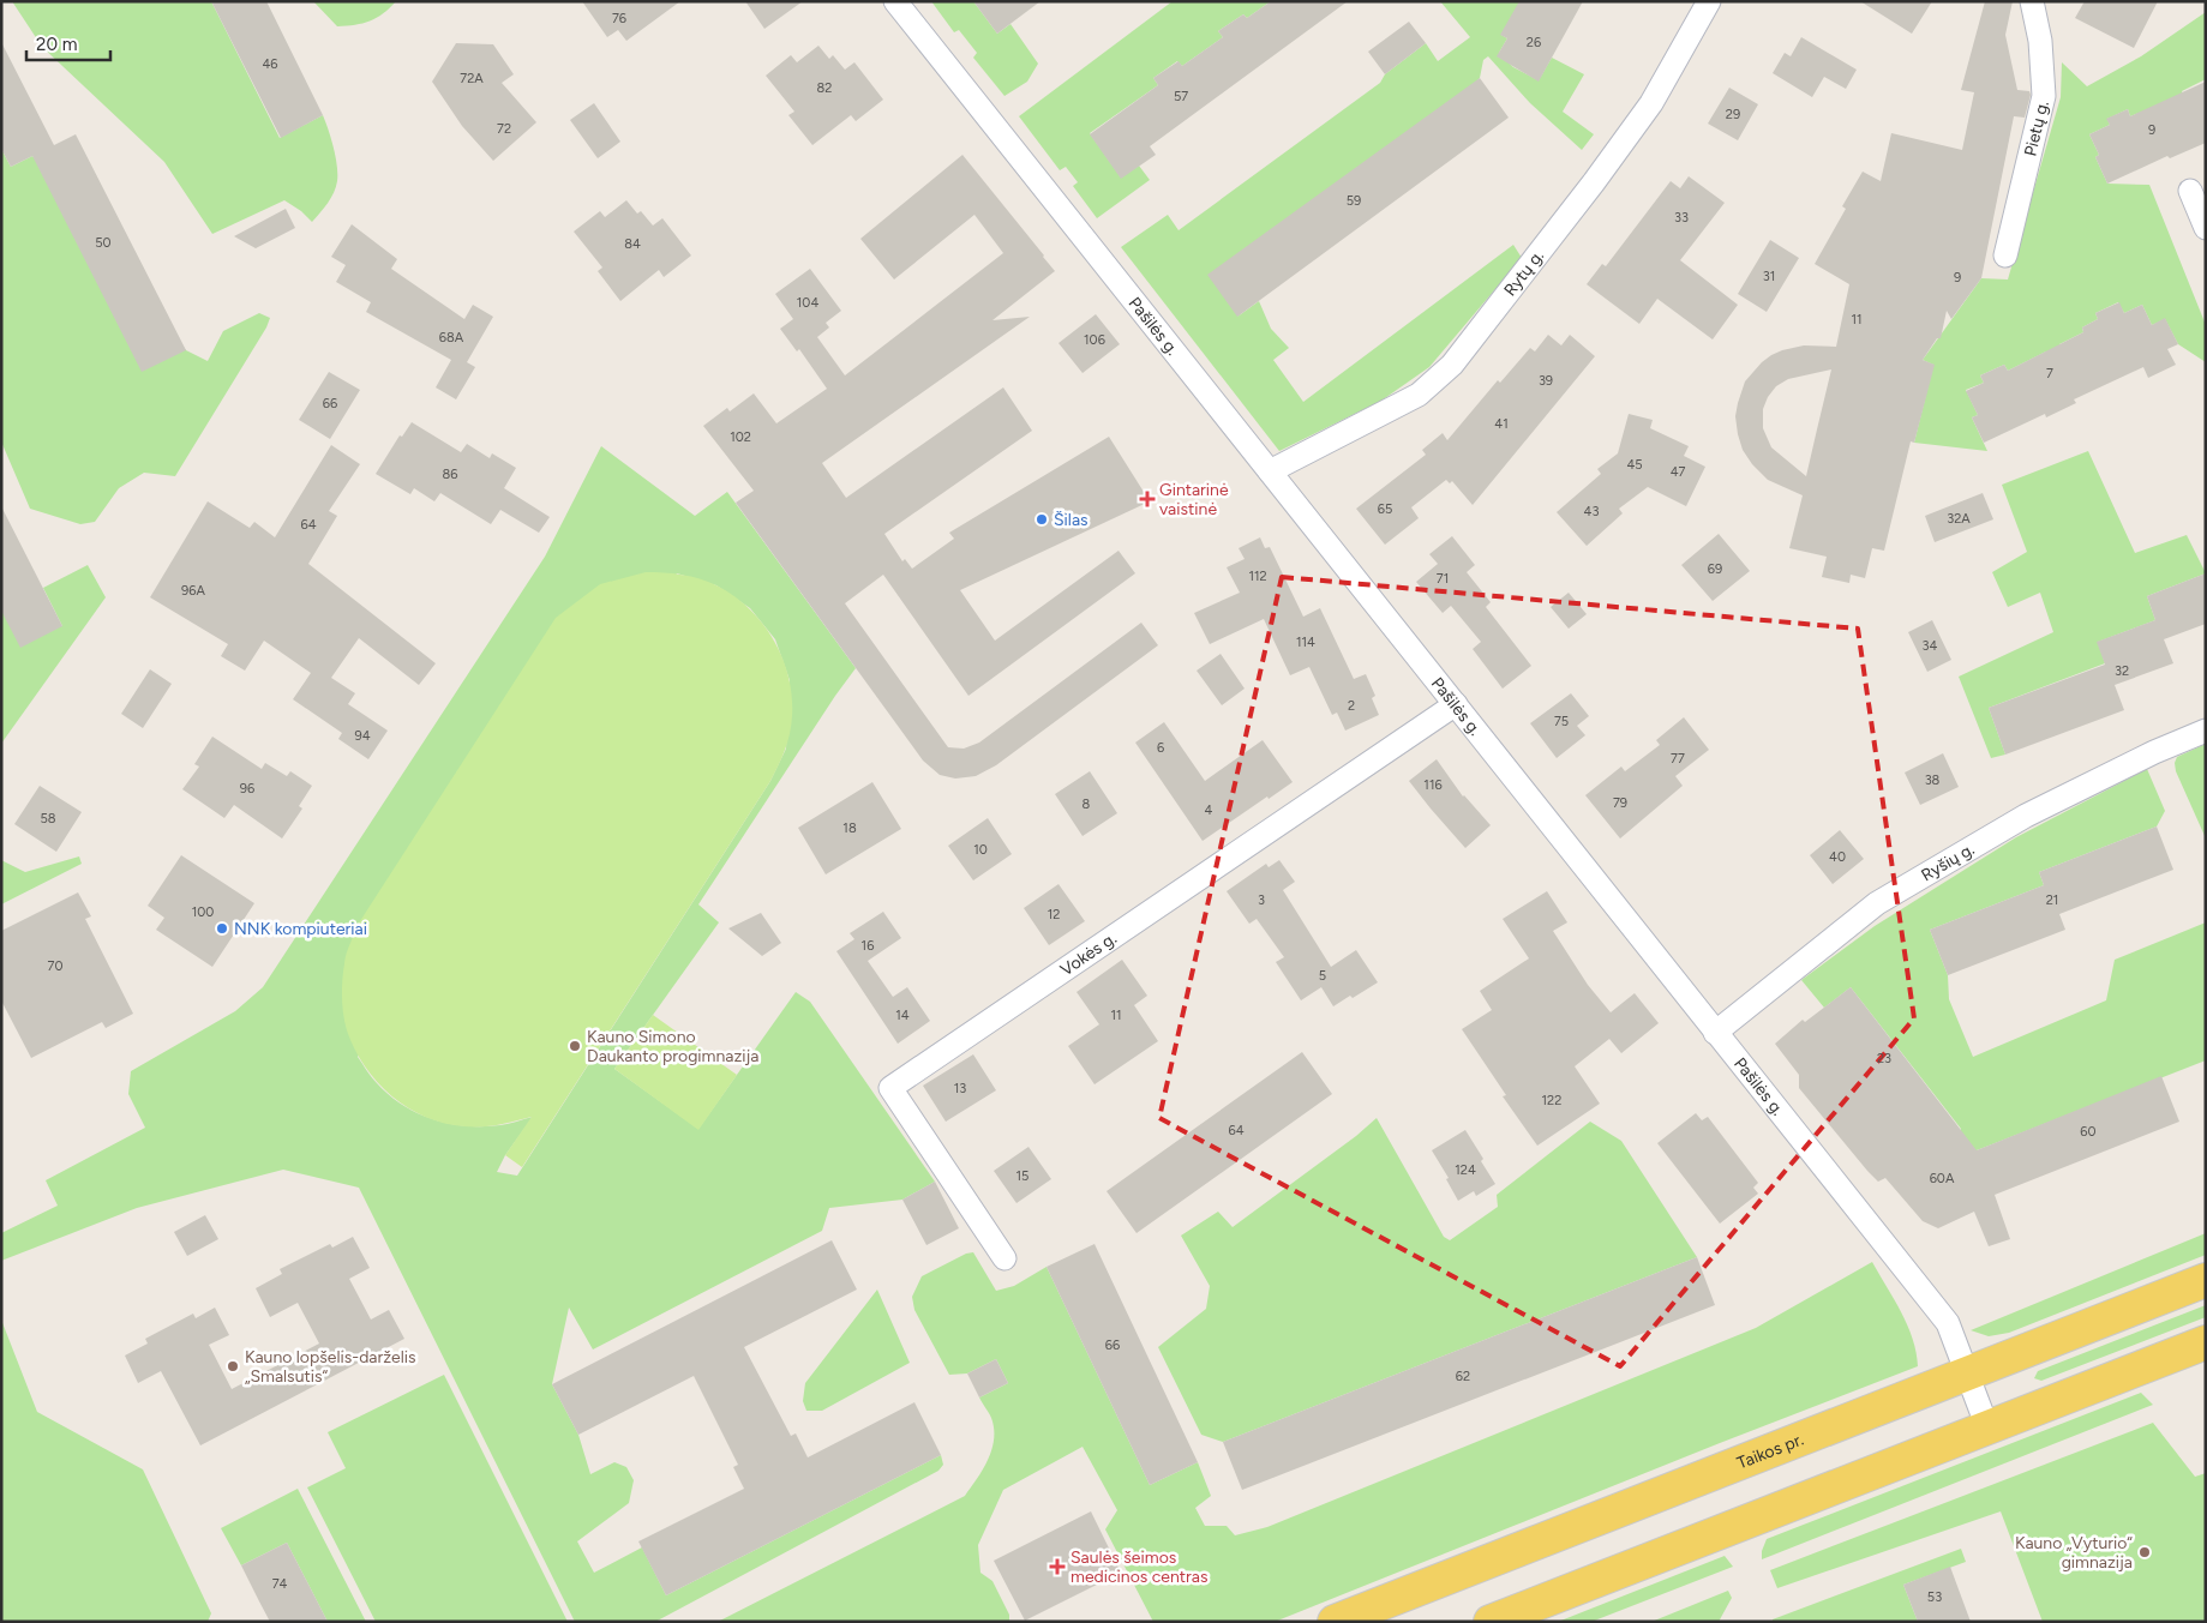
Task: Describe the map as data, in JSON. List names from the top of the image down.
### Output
{
  "streets": {
    "main road": ["Taikos pr."],
    "street": [
      "Pietų g.",
      "Rytų g.",
      "Pašilės g.",
      "Ryšių g.",
      "Vokės g."
    ]
  },
  "crossings": [
    ["Rytų g.", "Pašilės g."],
    ["Pašilės g.", "Ryšių g."],
    ["Pašilės g.", "Vokės g."],
    ["Pašilės g.", "Taikos pr."]
  ],
  "places": {
    "health": ["Gintarinė vaistinė", "Saulės šeimos medicinos centras"],
    "other": [
      "Šilas",
      "NNK kompiuteriai",
      "Kauno Simono Daukanto progimnazija",
      "Kauno lopšelis-darželis „Smalsutis“",
      "Kauno „Vyturio“ gimnazija"
    ]
  },
  "house_numbers": [
    "76",
    "26",
    "46",
    "72A",
    "82",
    "57",
    "29",
    "72",
    "9",
    "59",
    "33",
    "50",
    "84",
    "31",
    "9",
    "104",
    "11",
    "68A",
    "106",
    "7",
    "39",
    "66",
    "41",
    "102",
    "45",
    "47",
    "86",
    "65",
    "43",
    "32A",
    "64",
    "69",
    "112",
    "71",
    "96A",
    "114",
    "34",
    "32",
    "2",
    "75",
    "94",
    "6",
    "77",
    "38",
    "116",
    "96",
    "79",
    "8",
    "4",
    "58",
    "18",
    "10",
    "40",
    "3",
    "21",
    "100",
    "12",
    "16",
    "70",
    "5",
    "14",
    "11",
    "23",
    "13",
    "122",
    "64",
    "60",
    "124",
    "15",
    "60A",
    "66",
    "62",
    "74",
    "53"
  ],
  "scale_bar": "20 m"
}
